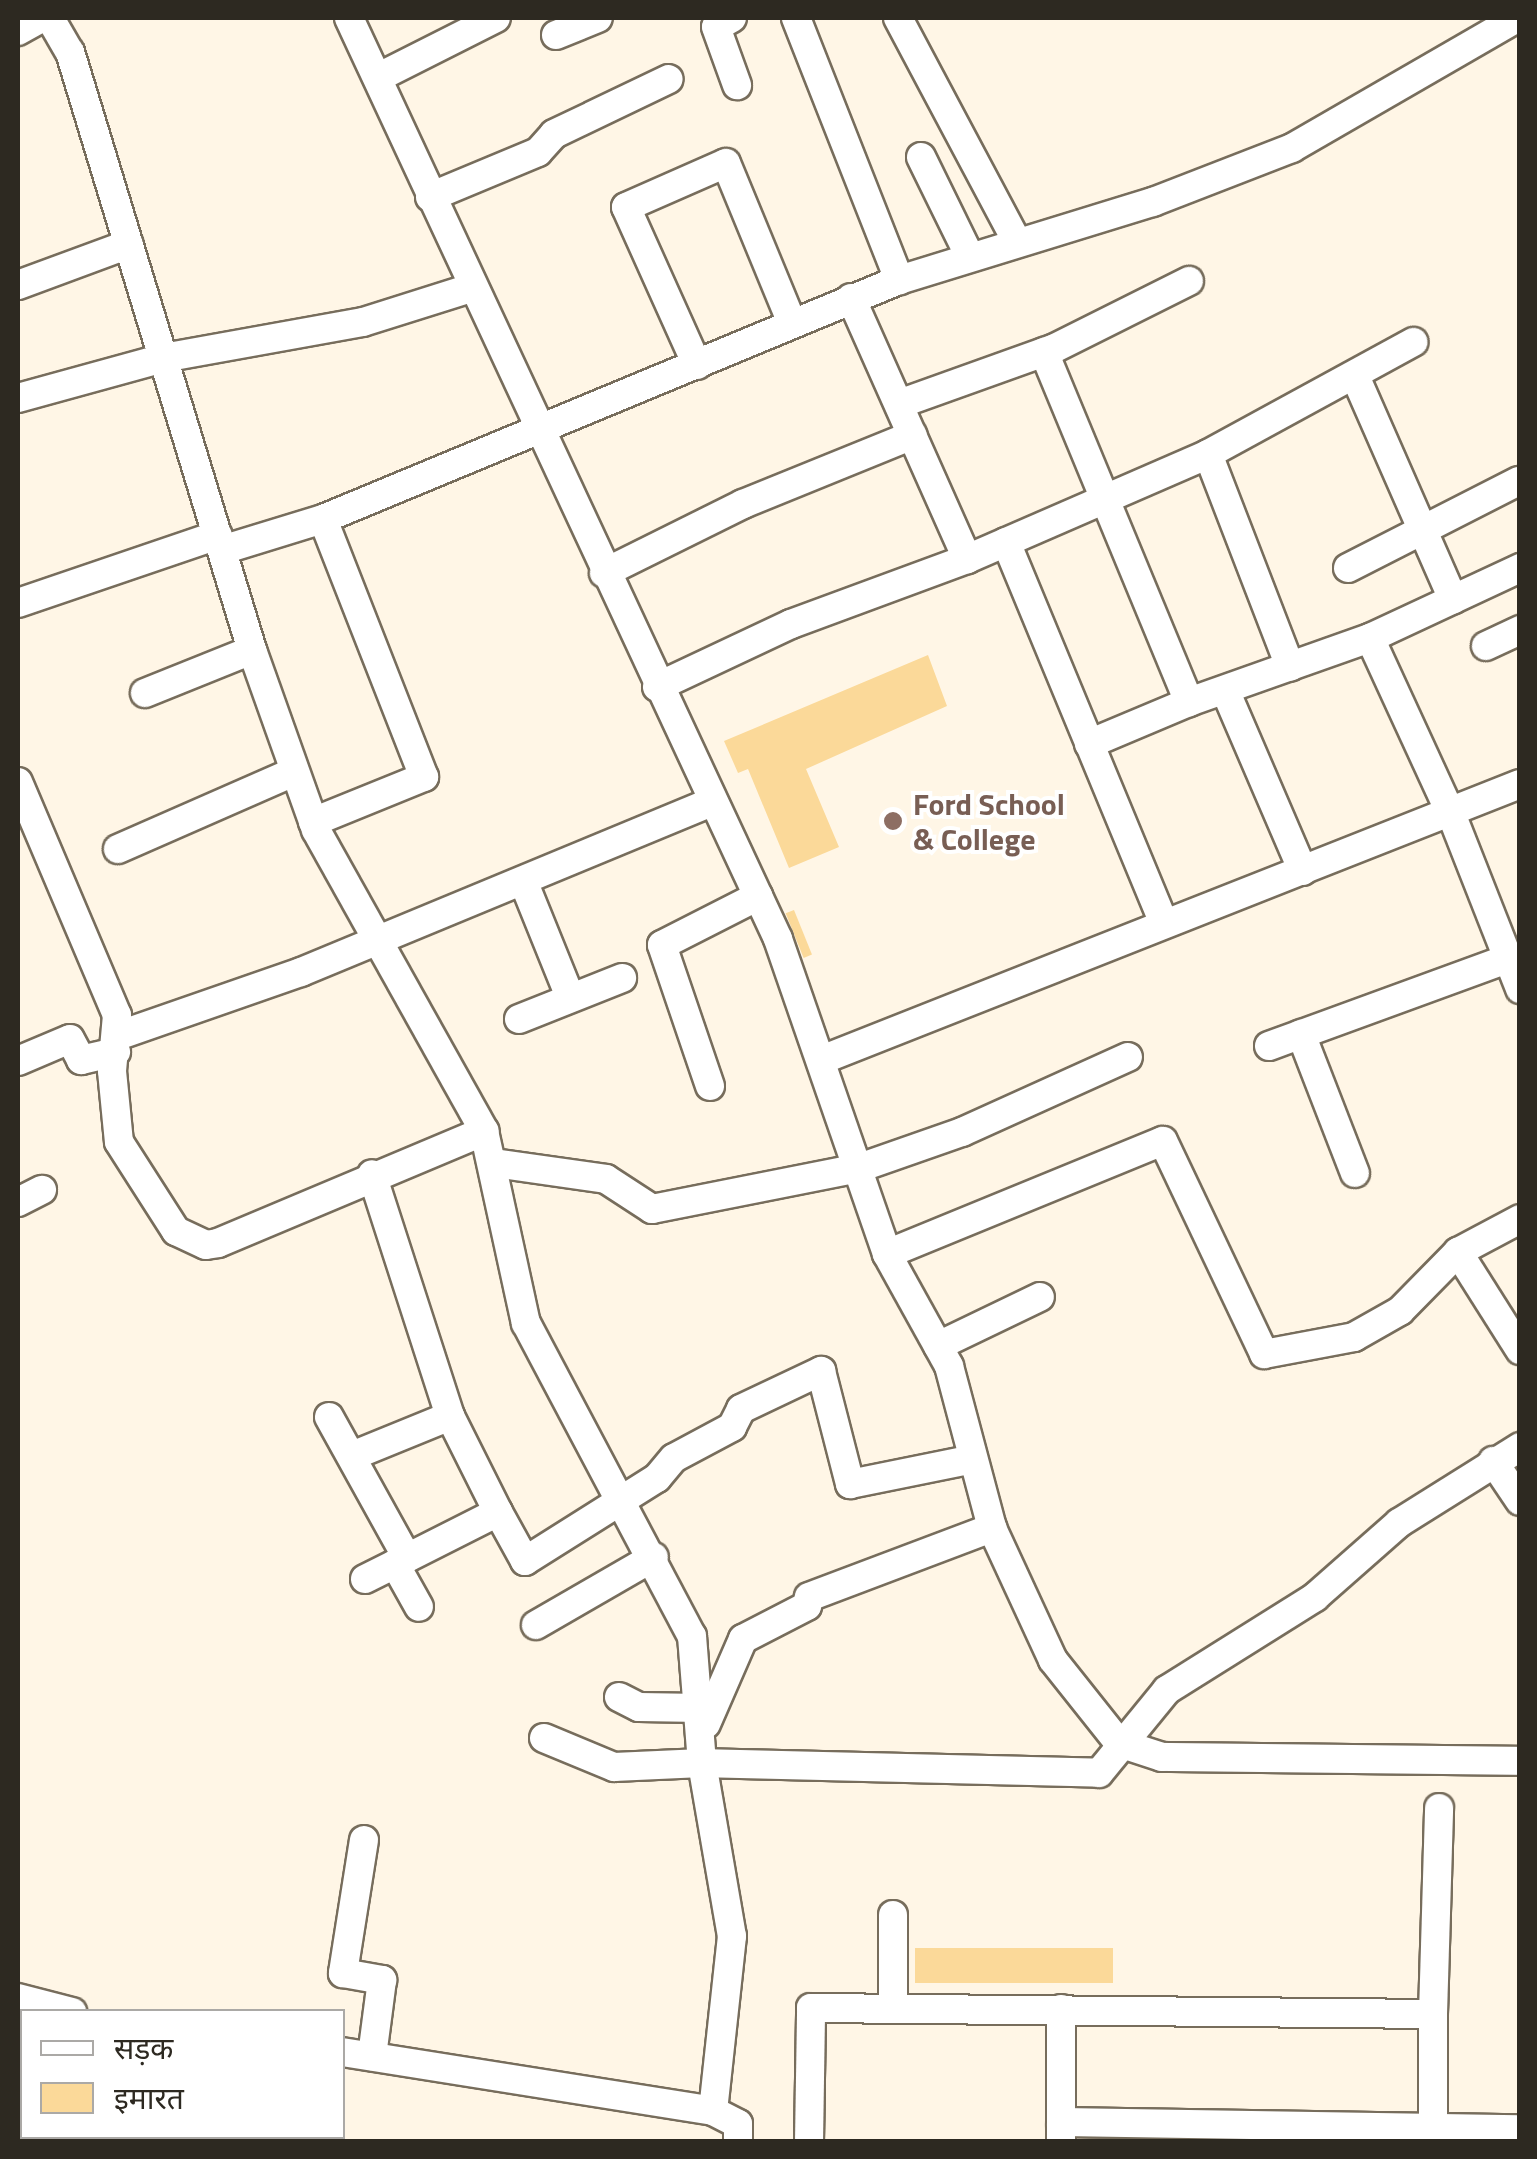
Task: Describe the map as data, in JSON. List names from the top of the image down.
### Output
{
  "places": ["Ford School & College"],
  "legend": ["सड़क", "इमारत"]
}
